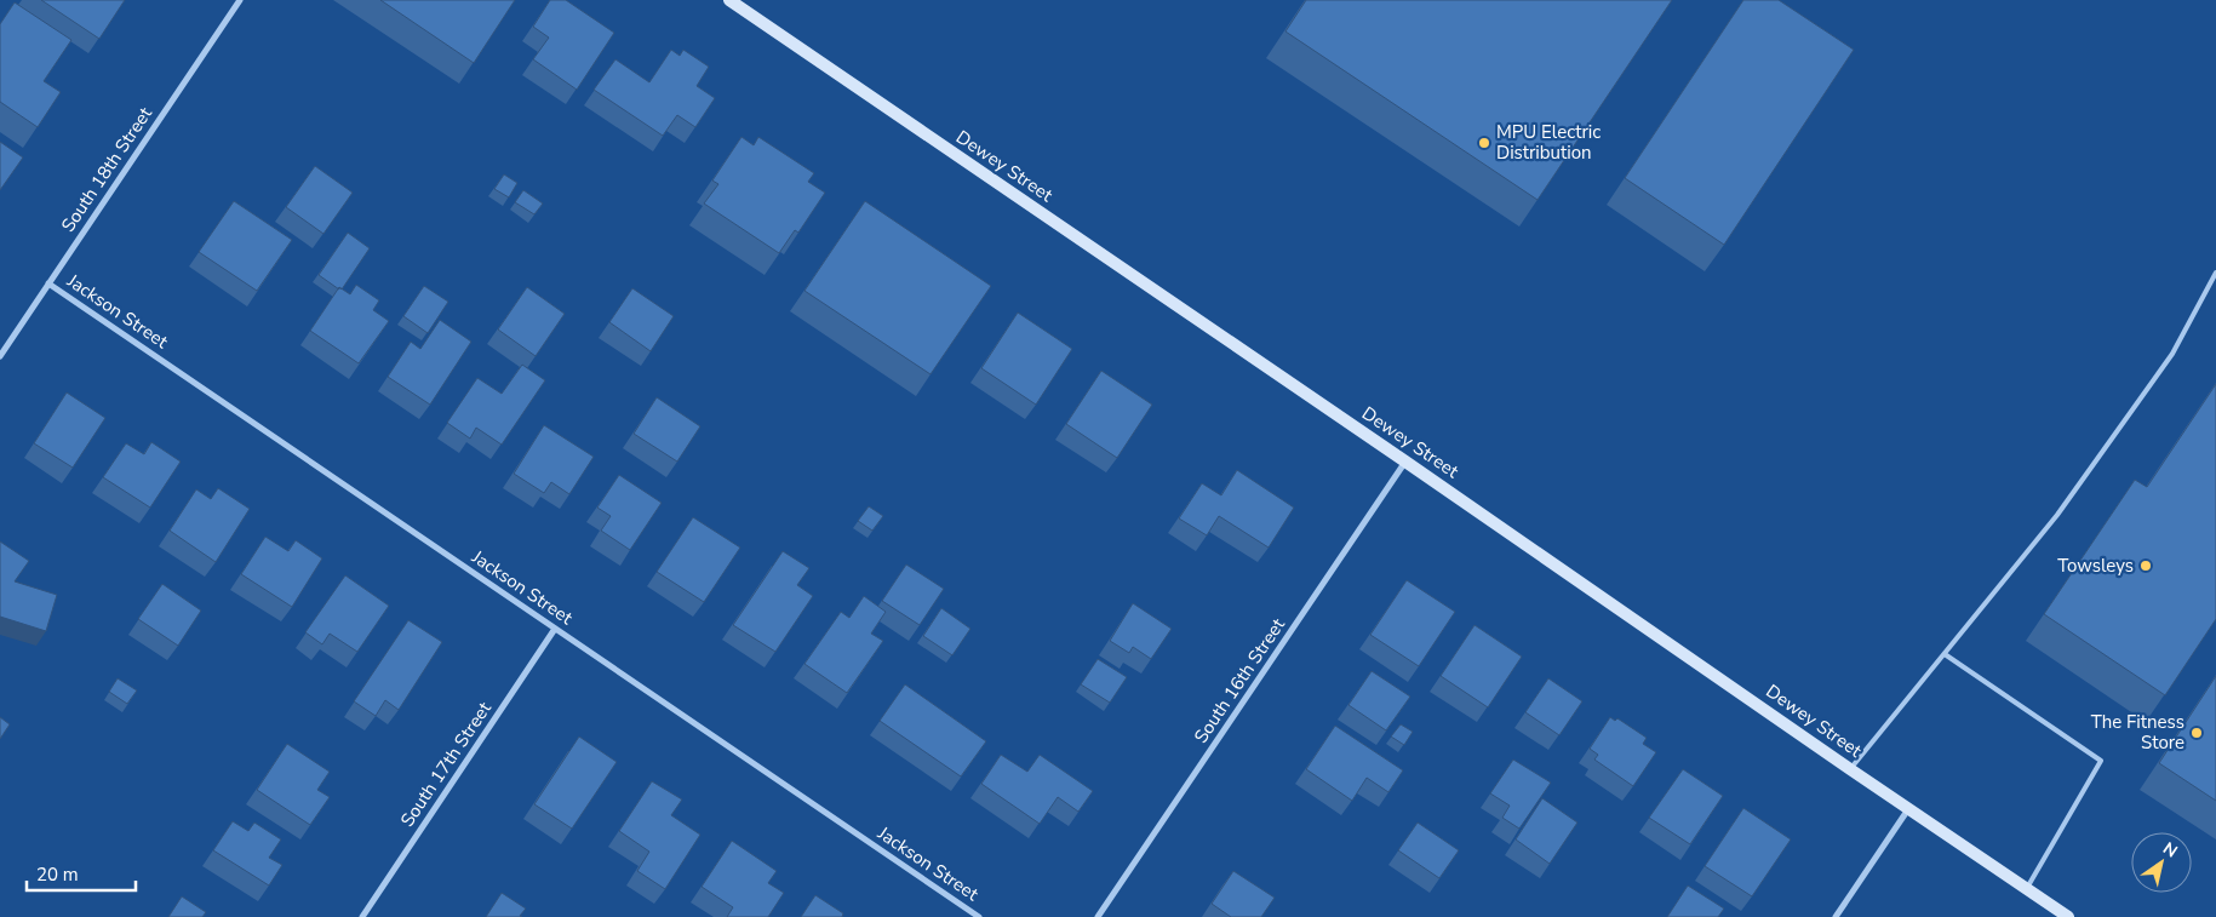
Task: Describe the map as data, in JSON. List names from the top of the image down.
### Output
{
  "streets": {
    "street": [
      "Dewey Street",
      "South 18th Street",
      "Jackson Street",
      "South 16th Street",
      "South 17th Street"
    ]
  },
  "crossings": [
    ["Dewey Street", "South 16th Street"],
    ["South 18th Street", "Jackson Street"],
    ["Jackson Street", "South 17th Street"]
  ],
  "places": ["MPU Electric Distribution", "Towsleys", "The Fitness Store"],
  "scale_bar": "20 m",
  "north": "top right"
}
